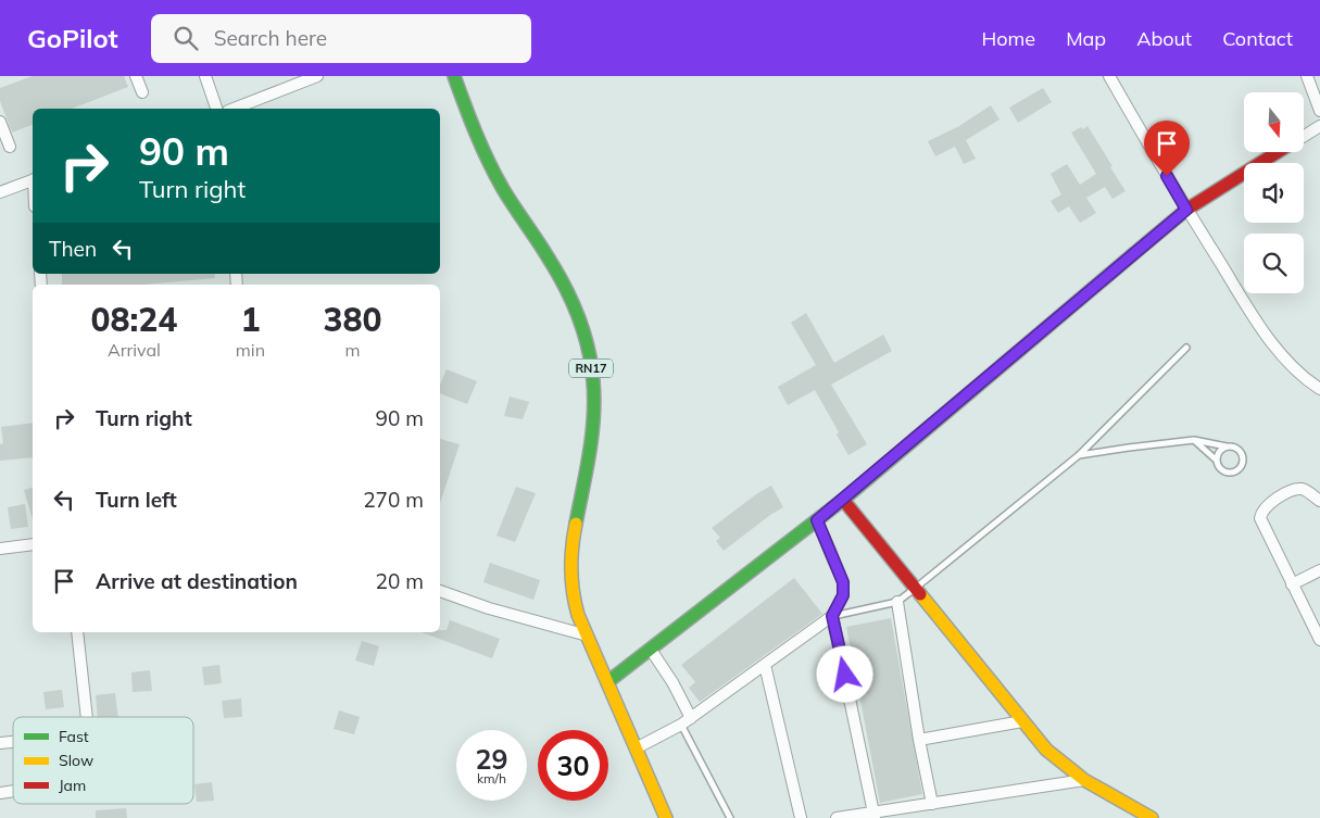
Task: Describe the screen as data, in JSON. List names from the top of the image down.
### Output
{
  "streets": {
    "street": ["RN17"]
  },
  "legend": ["Fast", "Slow", "Jam"],
  "north": "bottom",
  "page": {
    "header": "GoPilot",
    "search": "Search here",
    "nav": [
      "Home",
      "Map",
      "About",
      "Contact"
    ],
    "turn": ["90 m", "Turn right"],
    "then": "Then",
    "eta": [
      "08:24",
      "Arrival",
      "1",
      "min",
      "380",
      "m"
    ],
    "list": [
      {
        "name": "Turn right",
        "value": "90 m"
      },
      {
        "name": "Turn left",
        "value": "270 m"
      },
      {
        "name": "Arrive at destination",
        "value": "20 m"
      }
    ],
    "speed": "29 km/h",
    "limit": "30"
  }
}
